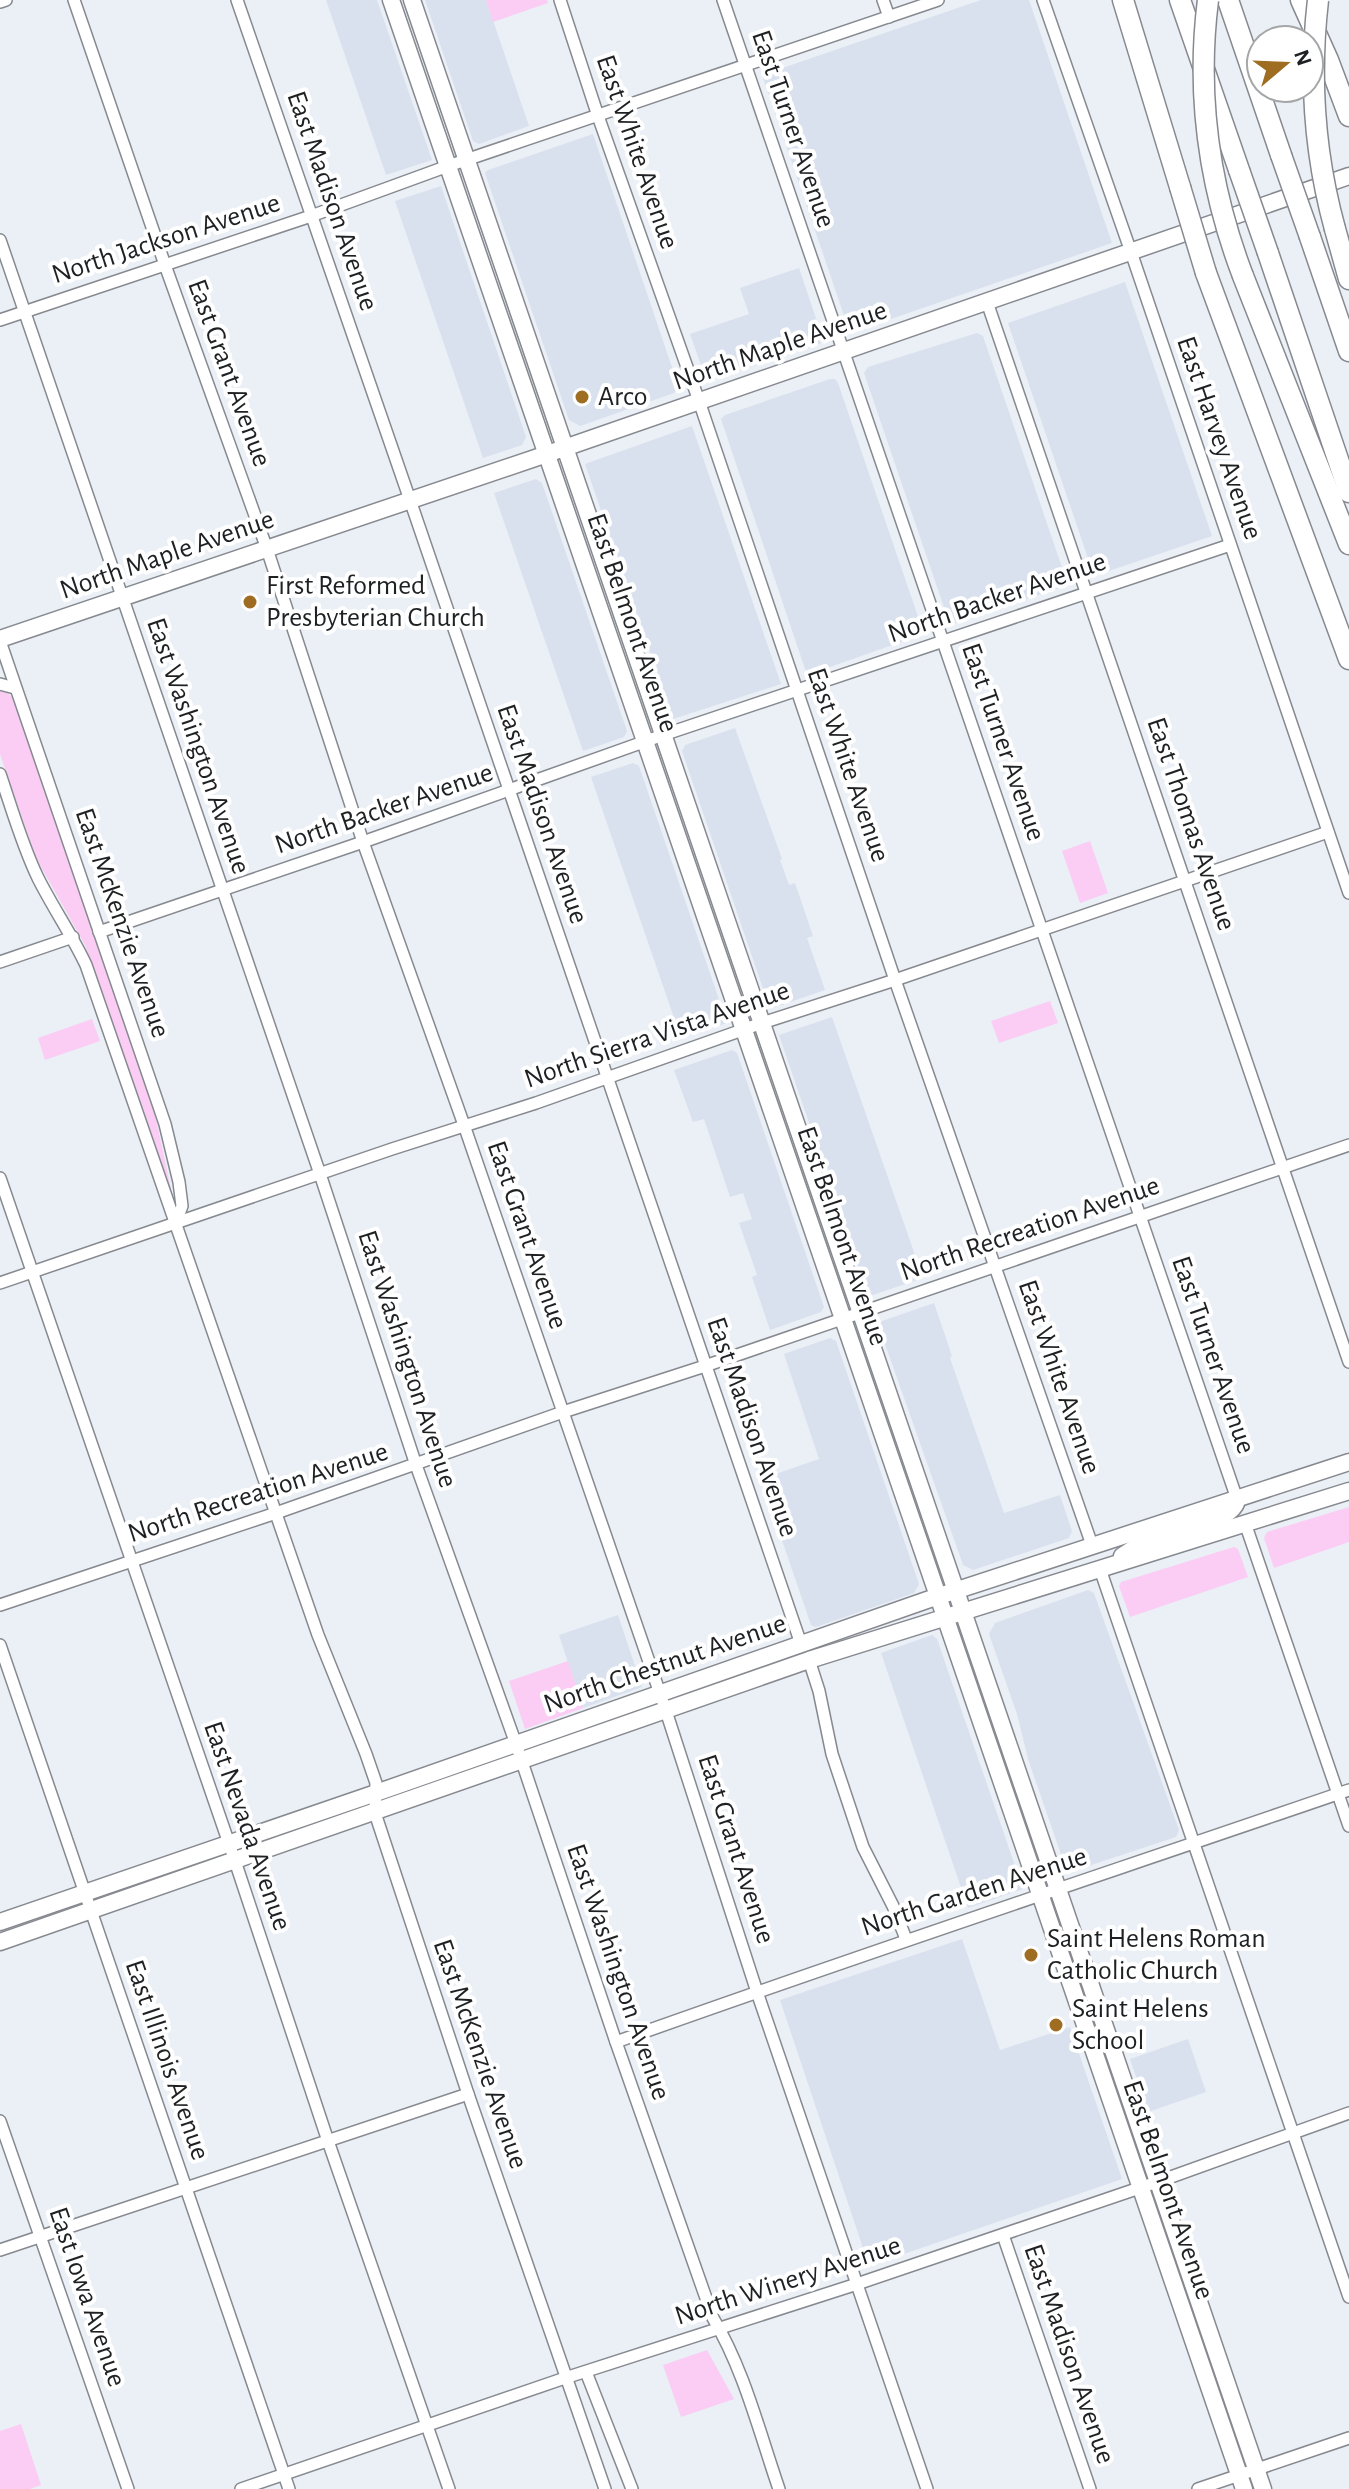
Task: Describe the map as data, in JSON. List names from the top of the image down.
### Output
{
  "streets": {
    "main road": ["North Maple Avenue", "East Belmont Avenue", "North Chestnut Avenue"],
    "street": [
      "East Turner Avenue",
      "East White Avenue",
      "East Madison Avenue",
      "North Jackson Avenue",
      "East Grant Avenue",
      "East Harvey Avenue",
      "North Backer Avenue",
      "East Washington Avenue",
      "East Thomas Avenue",
      "East McKenzie Avenue",
      "North Sierra Vista Avenue",
      "North Recreation Avenue",
      "East Nevada Avenue",
      "North Garden Avenue",
      "East Illinois Avenue",
      "North Winery Avenue",
      "East Iowa Avenue"
    ]
  },
  "crossings": [
    ["East Turner Avenue", "North Jackson Avenue"],
    ["East Turner Avenue", "North Maple Avenue"],
    ["East Turner Avenue", "North Backer Avenue"],
    ["East Turner Avenue", "North Sierra Vista Avenue"],
    ["East Turner Avenue", "North Recreation Avenue"],
    ["East Turner Avenue", "North Chestnut Avenue"],
    ["East White Avenue", "North Jackson Avenue"],
    ["East White Avenue", "North Maple Avenue"],
    ["East White Avenue", "North Backer Avenue"],
    ["East White Avenue", "North Sierra Vista Avenue"],
    ["East White Avenue", "North Recreation Avenue"],
    ["East White Avenue", "North Chestnut Avenue"],
    ["East Madison Avenue", "North Jackson Avenue"],
    ["East Madison Avenue", "North Maple Avenue"],
    ["East Madison Avenue", "North Backer Avenue"],
    ["East Madison Avenue", "North Sierra Vista Avenue"],
    ["East Madison Avenue", "North Recreation Avenue"],
    ["East Madison Avenue", "North Chestnut Avenue"],
    ["East Madison Avenue", "North Winery Avenue"],
    ["North Jackson Avenue", "East Grant Avenue"],
    ["North Jackson Avenue", "East Belmont Avenue"],
    ["North Jackson Avenue", "East Washington Avenue"],
    ["North Maple Avenue", "East Grant Avenue"],
    ["North Maple Avenue", "East Harvey Avenue"],
    ["North Maple Avenue", "East Belmont Avenue"],
    ["North Maple Avenue", "East Washington Avenue"],
    ["North Maple Avenue", "East Thomas Avenue"],
    ["North Maple Avenue", "East McKenzie Avenue"],
    ["East Grant Avenue", "North Backer Avenue"],
    ["East Grant Avenue", "North Sierra Vista Avenue"],
    ["East Grant Avenue", "North Recreation Avenue"],
    ["East Grant Avenue", "North Chestnut Avenue"],
    ["East Grant Avenue", "North Garden Avenue"],
    ["East Grant Avenue", "North Winery Avenue"],
    ["East Harvey Avenue", "North Backer Avenue"],
    ["East Harvey Avenue", "North Sierra Vista Avenue"],
    ["North Backer Avenue", "East Belmont Avenue"],
    ["North Backer Avenue", "East Washington Avenue"],
    ["North Backer Avenue", "East Thomas Avenue"],
    ["North Backer Avenue", "East McKenzie Avenue"],
    ["East Belmont Avenue", "North Sierra Vista Avenue"],
    ["East Belmont Avenue", "North Recreation Avenue"],
    ["East Belmont Avenue", "North Chestnut Avenue"],
    ["East Belmont Avenue", "North Garden Avenue"],
    ["East Belmont Avenue", "North Winery Avenue"],
    ["East Washington Avenue", "North Sierra Vista Avenue"],
    ["East Washington Avenue", "North Recreation Avenue"],
    ["East Washington Avenue", "North Chestnut Avenue"],
    ["East Washington Avenue", "North Garden Avenue"],
    ["East Washington Avenue", "North Winery Avenue"],
    ["East Thomas Avenue", "North Sierra Vista Avenue"],
    ["East Thomas Avenue", "North Recreation Avenue"],
    ["East McKenzie Avenue", "North Sierra Vista Avenue"],
    ["East McKenzie Avenue", "North Recreation Avenue"],
    ["East McKenzie Avenue", "North Chestnut Avenue"],
    ["East McKenzie Avenue", "North Winery Avenue"],
    ["North Sierra Vista Avenue", "East Nevada Avenue"],
    ["North Recreation Avenue", "East Nevada Avenue"],
    ["North Chestnut Avenue", "East Nevada Avenue"],
    ["North Chestnut Avenue", "East Illinois Avenue"],
    ["East Nevada Avenue", "North Winery Avenue"],
    ["East Illinois Avenue", "North Winery Avenue"]
  ],
  "places": [
    "Arco",
    "First Reformed Presbyterian Church",
    "Saint Helens Roman Catholic Church",
    "Saint Helens School"
  ],
  "north": "right"
}
